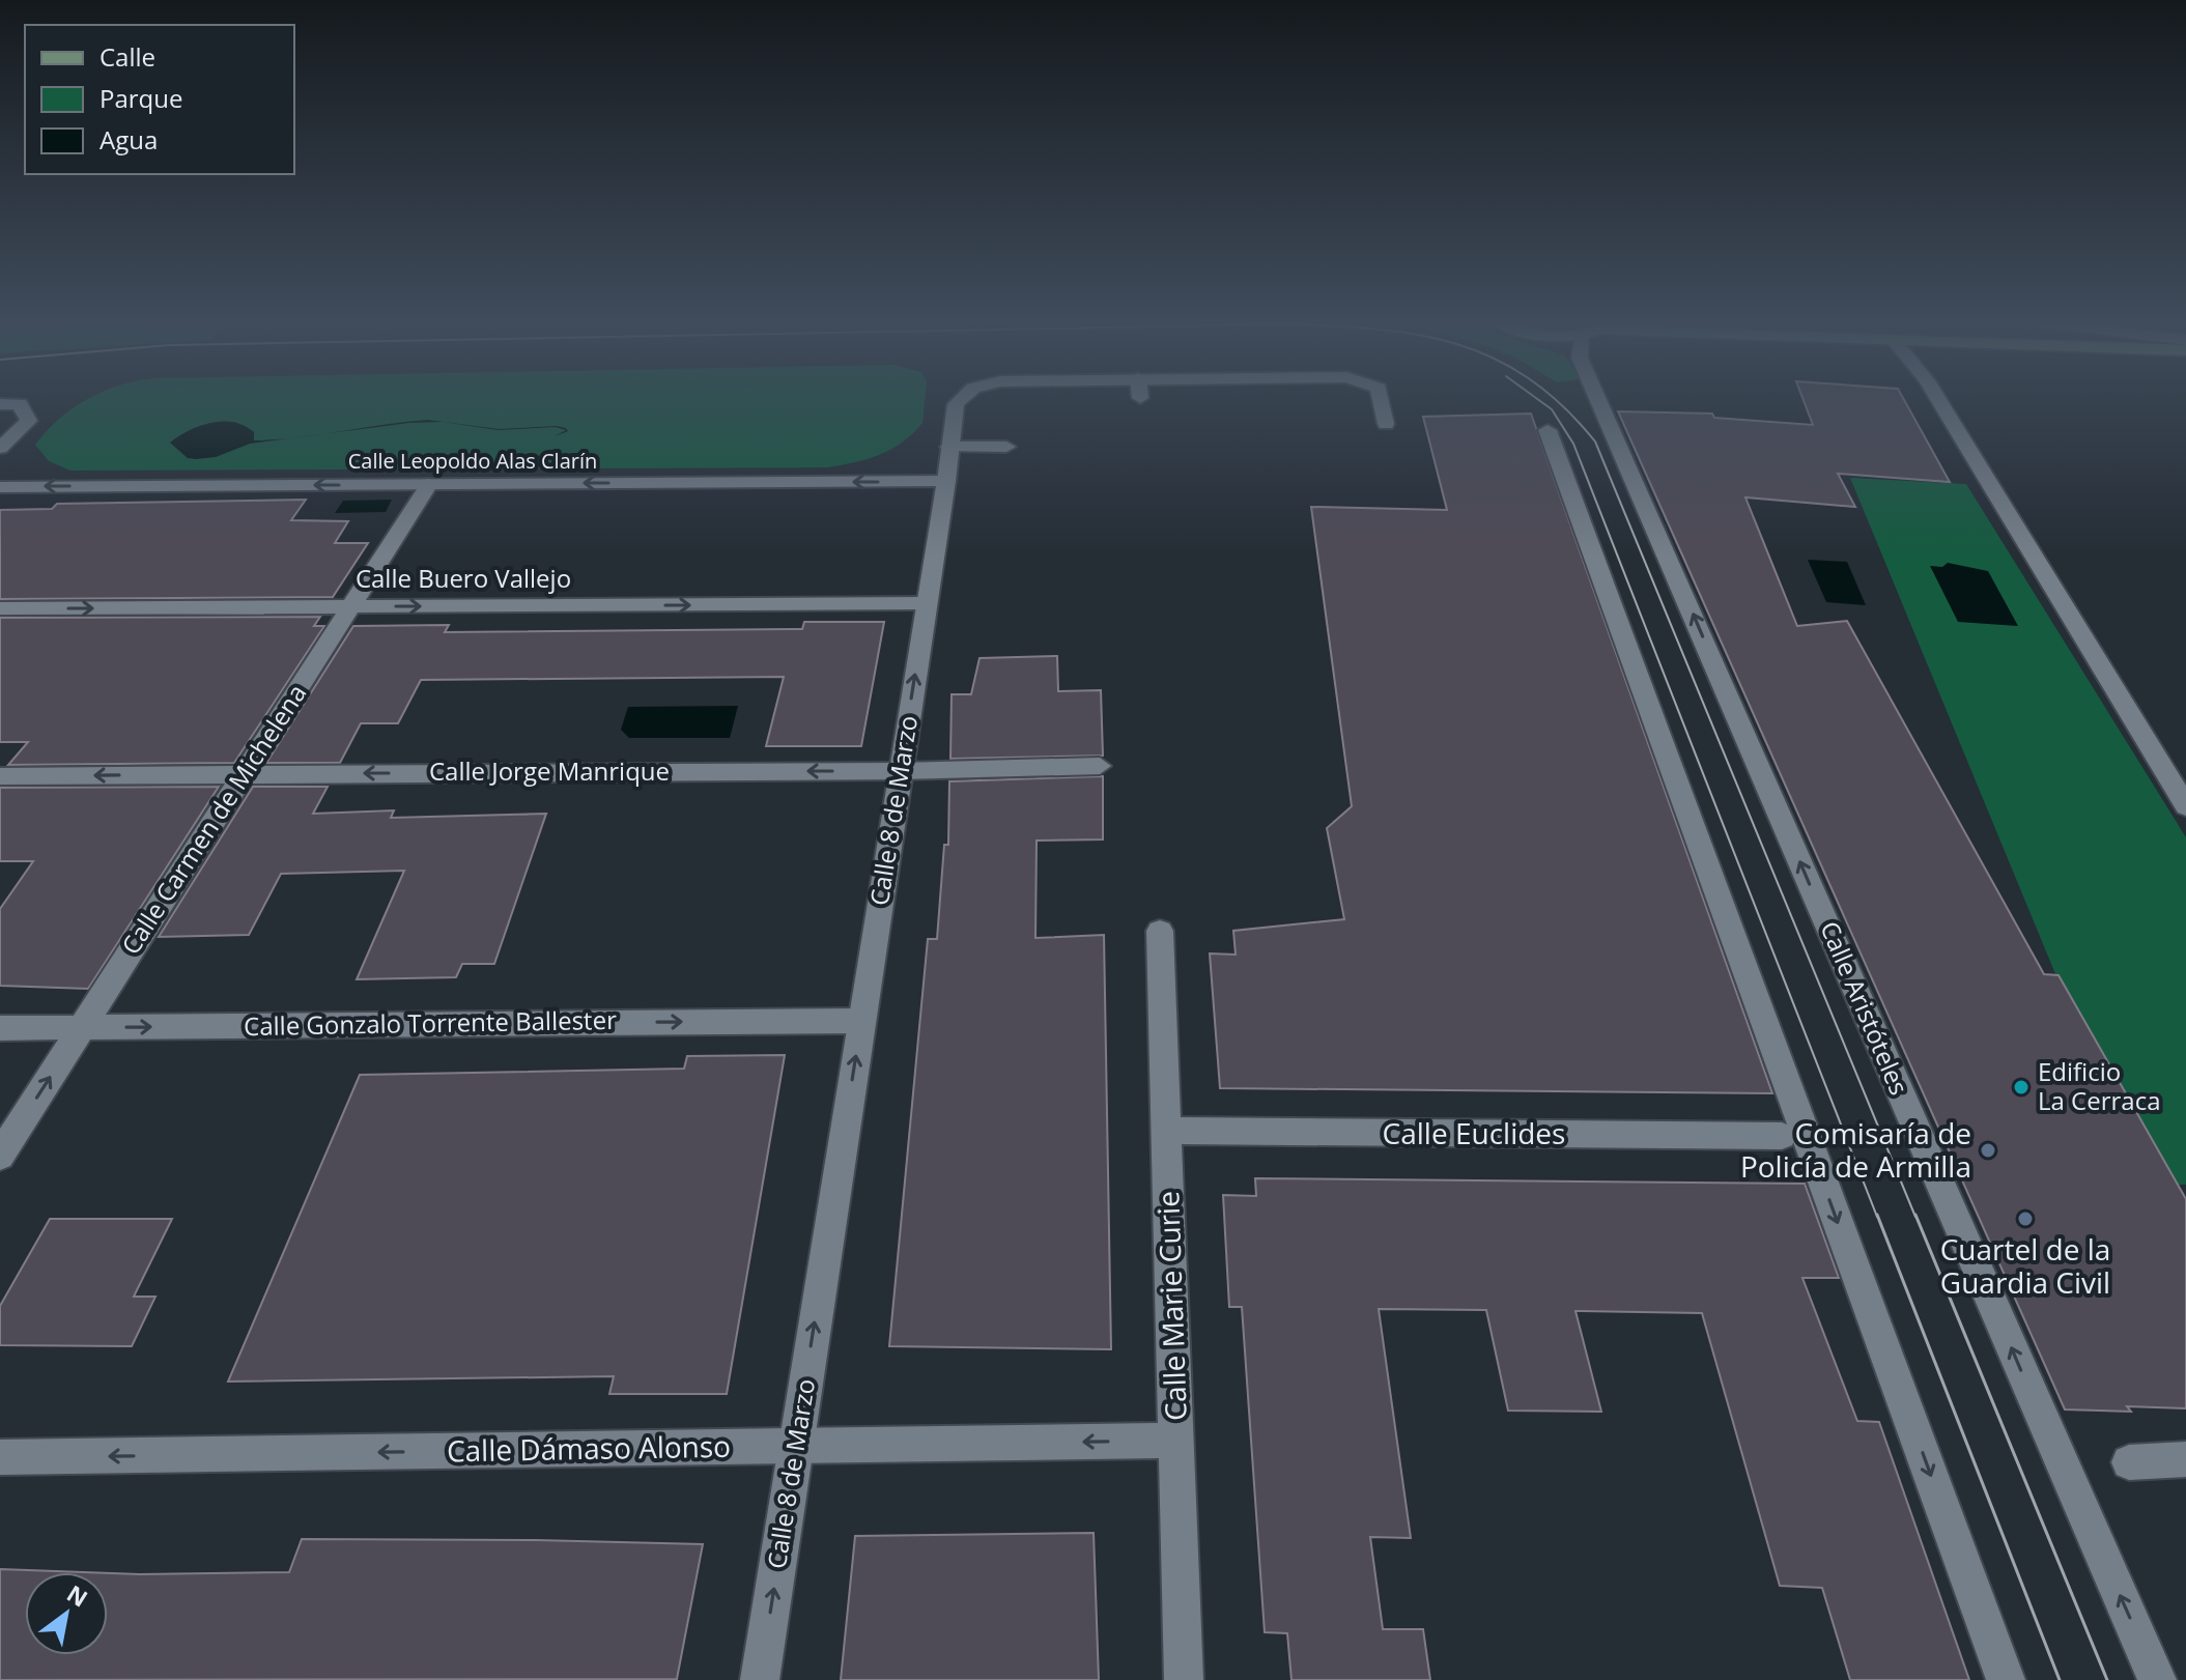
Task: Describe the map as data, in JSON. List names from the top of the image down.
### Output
{
  "streets": {
    "street": [
      "Calle Leopoldo Alas Clarín",
      "Calle Buero Vallejo",
      "Calle Jorge Manrique",
      "Calle 8 de Marzo",
      "Calle Carmen de Michelena",
      "Calle Aristóteles",
      "Calle Gonzalo Torrente Ballester",
      "Calle Euclides",
      "Calle Marie Curie",
      "Calle Dámaso Alonso"
    ]
  },
  "crossings": [
    ["Calle Leopoldo Alas Clarín", "Calle 8 de Marzo"],
    ["Calle Leopoldo Alas Clarín", "Calle Carmen de Michelena"],
    ["Calle Buero Vallejo", "Calle 8 de Marzo"],
    ["Calle Buero Vallejo", "Calle Carmen de Michelena"],
    ["Calle Jorge Manrique", "Calle 8 de Marzo"],
    ["Calle Jorge Manrique", "Calle Carmen de Michelena"],
    ["Calle 8 de Marzo", "Calle Gonzalo Torrente Ballester"],
    ["Calle 8 de Marzo", "Calle Dámaso Alonso"],
    ["Calle Carmen de Michelena", "Calle Gonzalo Torrente Ballester"],
    ["Calle Euclides", "Calle Marie Curie"],
    ["Calle Marie Curie", "Calle Dámaso Alonso"]
  ],
  "one_way": [
    "Calle Leopoldo Alas Clarín",
    "Calle Buero Vallejo",
    "Calle Jorge Manrique",
    "Calle 8 de Marzo",
    "Calle Gonzalo Torrente Ballester",
    "Calle Dámaso Alonso"
  ],
  "places": ["Edificio La Cerraca", "Comisaría de Policía de Armilla", "Cuartel de la Guardia Civil"],
  "legend": ["Calle", "Parque", "Agua"],
  "north": "top right"
}
